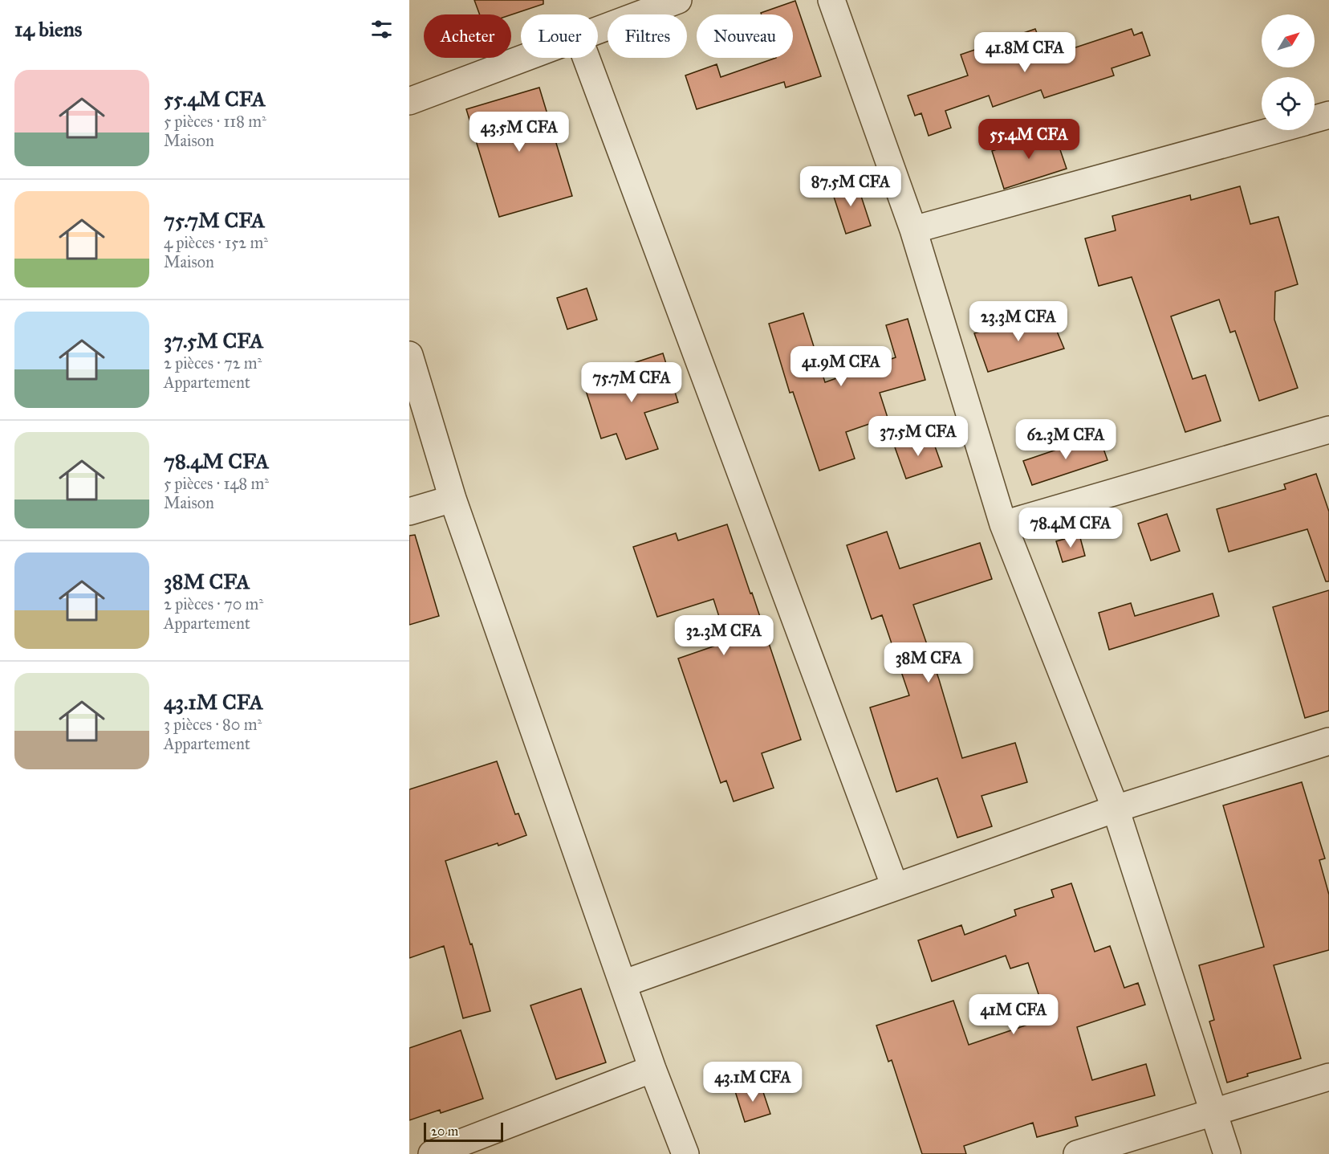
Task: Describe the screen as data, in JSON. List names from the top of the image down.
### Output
{
  "scale_bar": "20 m",
  "north": "top right",
  "page": {
    "heading": "14 biens",
    "chip": [
      "Acheter",
      "Louer",
      "Filtres",
      "Nouveau"
    ],
    "price": [
      "41.8M CFA",
      "43.5M CFA",
      "55.4M CFA",
      "87.5M CFA",
      "23.3M CFA",
      "41.9M CFA",
      "75.7M CFA",
      "37.5M CFA",
      "62.3M CFA",
      "78.4M CFA",
      "32.3M CFA",
      "38M CFA",
      "41M CFA",
      "43.1M CFA"
    ],
    "list": [
      {
        "name": "55.4M CFA",
        "note": "5 pièces · 118 m² · Maison"
      },
      {
        "name": "75.7M CFA",
        "note": "4 pièces · 152 m² · Maison"
      },
      {
        "name": "37.5M CFA",
        "note": "2 pièces · 72 m² · Appartement"
      },
      {
        "name": "78.4M CFA",
        "note": "5 pièces · 148 m² · Maison"
      },
      {
        "name": "38M CFA",
        "note": "2 pièces · 70 m² · Appartement"
      },
      {
        "name": "43.1M CFA",
        "note": "3 pièces · 80 m² · Appartement"
      }
    ],
    "scale": "20 m"
  }
}
